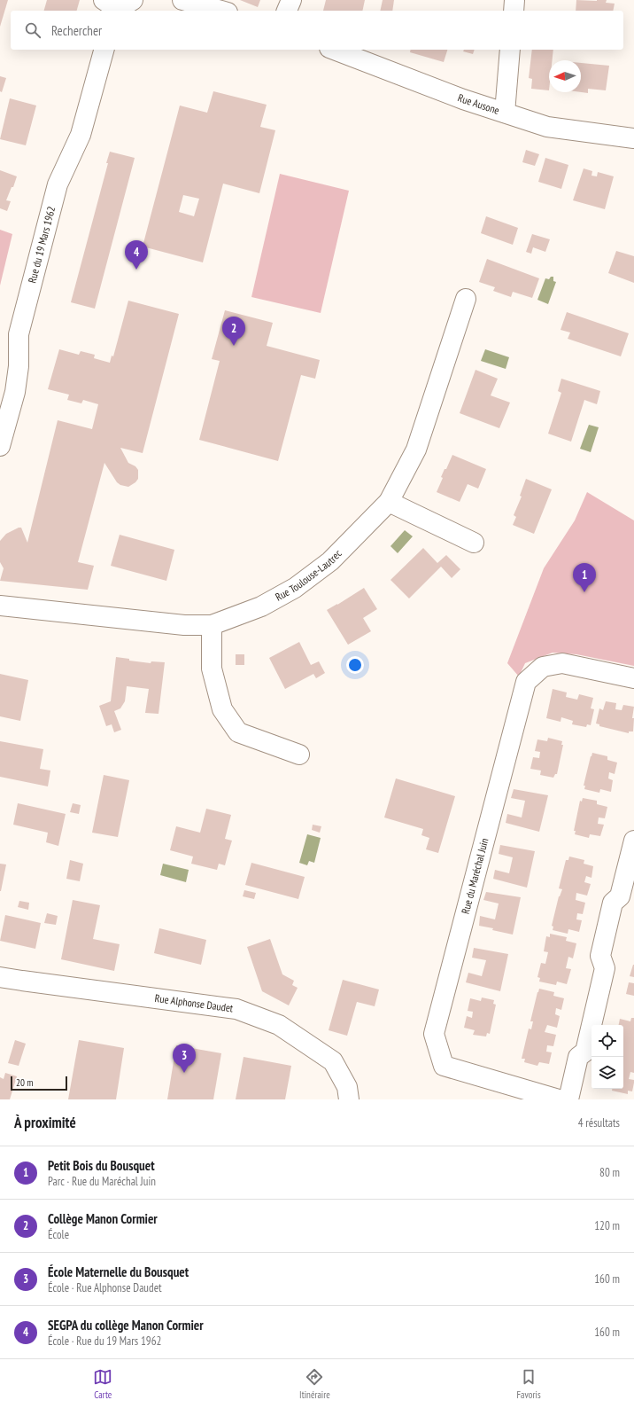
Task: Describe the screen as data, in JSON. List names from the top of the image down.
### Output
{
  "streets": {
    "street": [
      "Rue Ausone",
      "Rue du 19 Mars 1962",
      "Rue Toulouse-Lautrec",
      "Rue du Maréchal Juin",
      "Rue Alphonse Daudet"
    ]
  },
  "scale_bar": "20 m",
  "north": "left",
  "page": {
    "search": "Rechercher",
    "pins": [
      "4",
      "2",
      "1",
      "3"
    ],
    "scale": "20 m",
    "heading": ["À proximité", "4 résultats"],
    "list": [
      {
        "mark": "1",
        "name": "Petit Bois du Bousquet",
        "note": "Parc · Rue du Maréchal Juin",
        "value": "80 m"
      },
      {
        "mark": "2",
        "name": "Collège Manon Cormier",
        "note": "École",
        "value": "120 m"
      },
      {
        "mark": "3",
        "name": "École Maternelle du Bousquet",
        "note": "École · Rue Alphonse Daudet",
        "value": "160 m"
      },
      {
        "mark": "4",
        "name": "SEGPA du collège Manon Cormier",
        "note": "École · Rue du 19 Mars 1962",
        "value": "160 m"
      }
    ],
    "nav": ["Carte", "Itinéraire", "Favoris"]
  }
}
